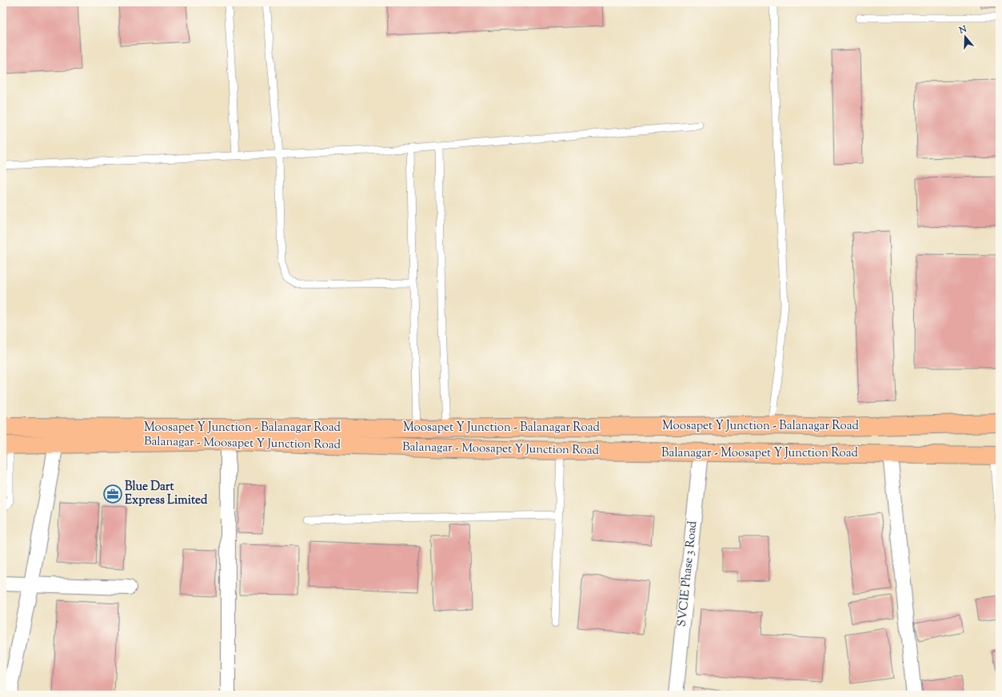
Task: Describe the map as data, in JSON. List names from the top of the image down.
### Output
{
  "streets": {
    "main road": ["Moosapet Y Junction - Balanagar Road", "Balanagar - Moosapet Y Junction Road"],
    "street": ["SVCIE Phase 3 Road"]
  },
  "crossings": [
    ["Balanagar - Moosapet Y Junction Road", "SVCIE Phase 3 Road"]
  ],
  "places": {
    "office": ["Blue Dart Express Limited"]
  },
  "north": "top"
}
